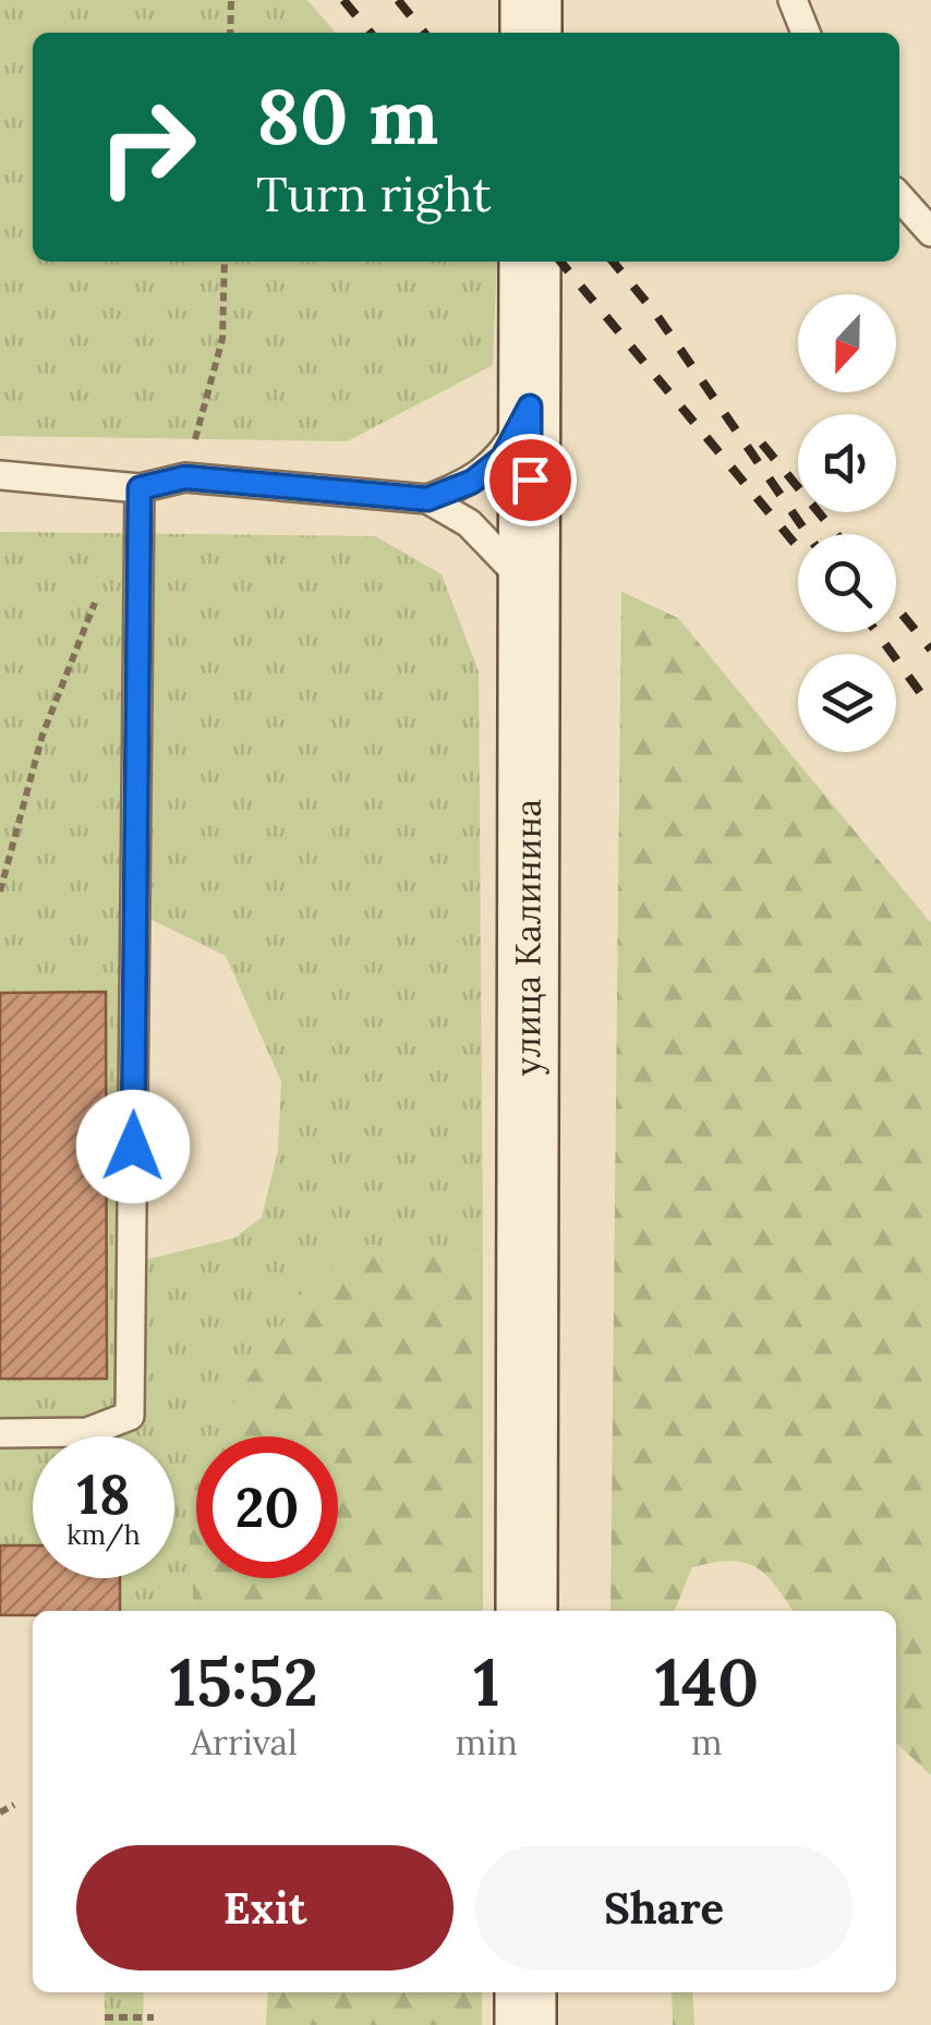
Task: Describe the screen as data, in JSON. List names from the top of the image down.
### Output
{
  "streets": {
    "main road": ["улица Калинина"]
  },
  "north": "bottom",
  "page": {
    "turn": ["80 m", "Turn right"],
    "speed": "18 km/h",
    "limit": "20",
    "eta": [
      "15:52",
      "Arrival",
      "1",
      "min",
      "140",
      "m"
    ],
    "buttons": ["Exit", "Share"]
  }
}
